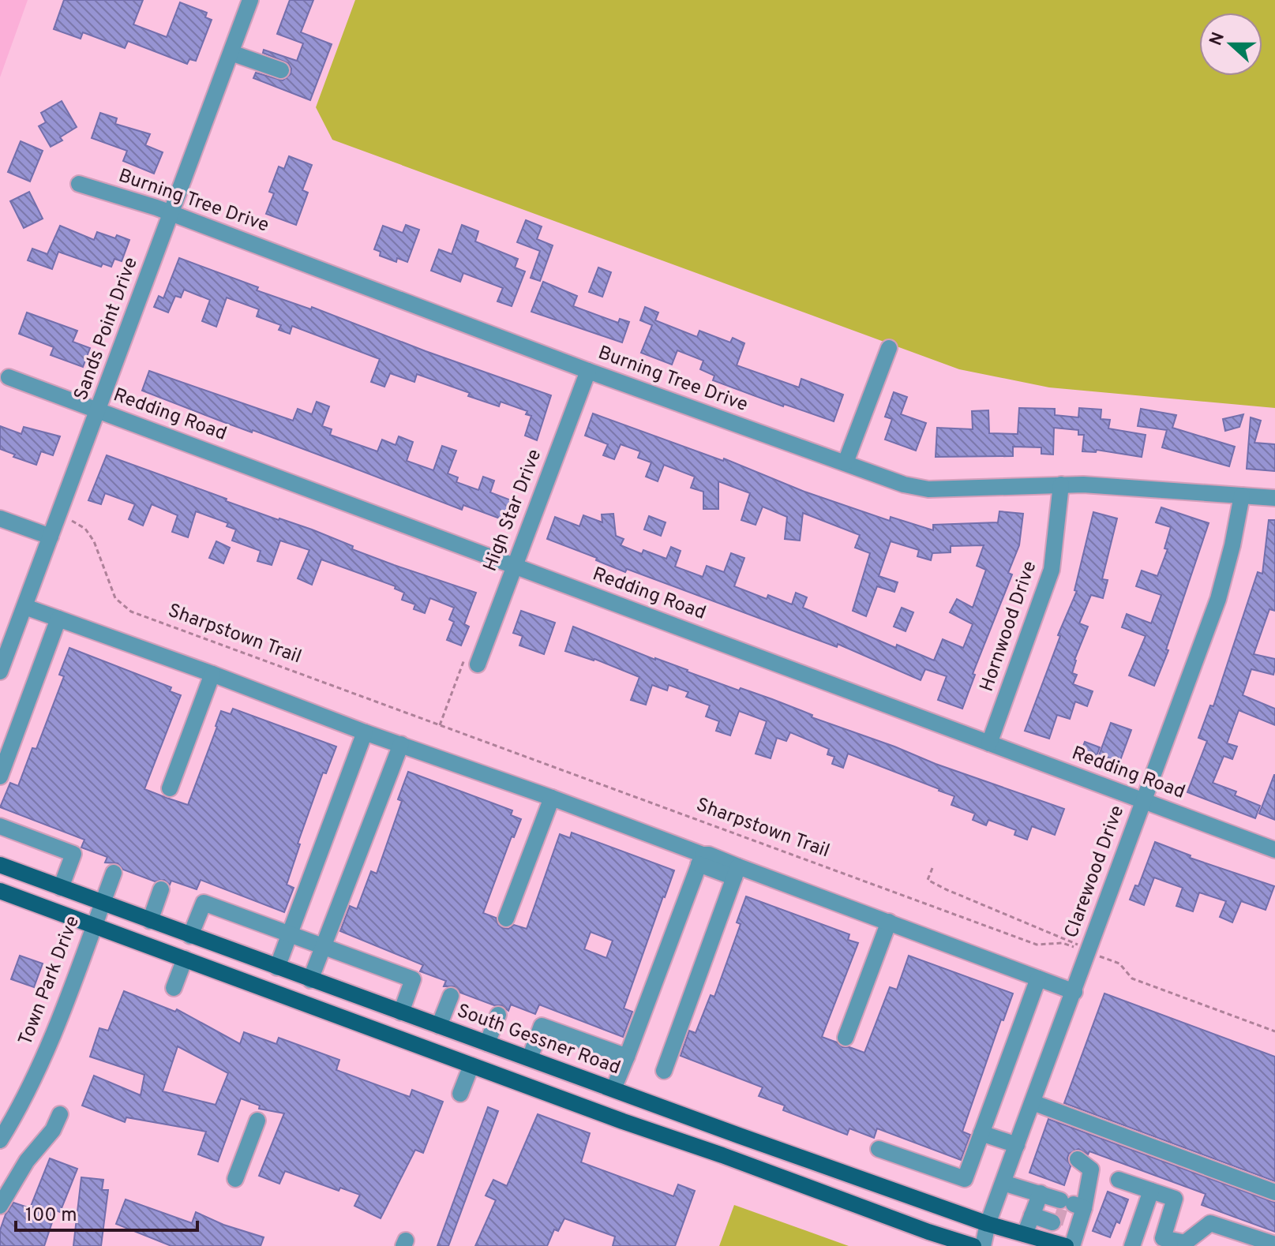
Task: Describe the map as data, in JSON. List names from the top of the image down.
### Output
{
  "streets": {
    "main road": ["South Gessner Road"],
    "street": [
      "Burning Tree Drive",
      "Sands Point Drive",
      "Redding Road",
      "High Star Drive",
      "Hornwood Drive",
      "Clarewood Drive",
      "Town Park Drive"
    ],
    "path": ["Sharpstown Trail"]
  },
  "crossings": [
    ["Burning Tree Drive", "Sands Point Drive"],
    ["Burning Tree Drive", "High Star Drive"],
    ["Burning Tree Drive", "Hornwood Drive"],
    ["Burning Tree Drive", "Clarewood Drive"],
    ["Sands Point Drive", "Redding Road"],
    ["Redding Road", "High Star Drive"],
    ["Redding Road", "Hornwood Drive"],
    ["Redding Road", "Clarewood Drive"],
    ["Sharpstown Trail", "Clarewood Drive"],
    ["Clarewood Drive", "South Gessner Road"],
    ["Town Park Drive", "South Gessner Road"]
  ],
  "scale_bar": "100 m",
  "north": "left"
}
